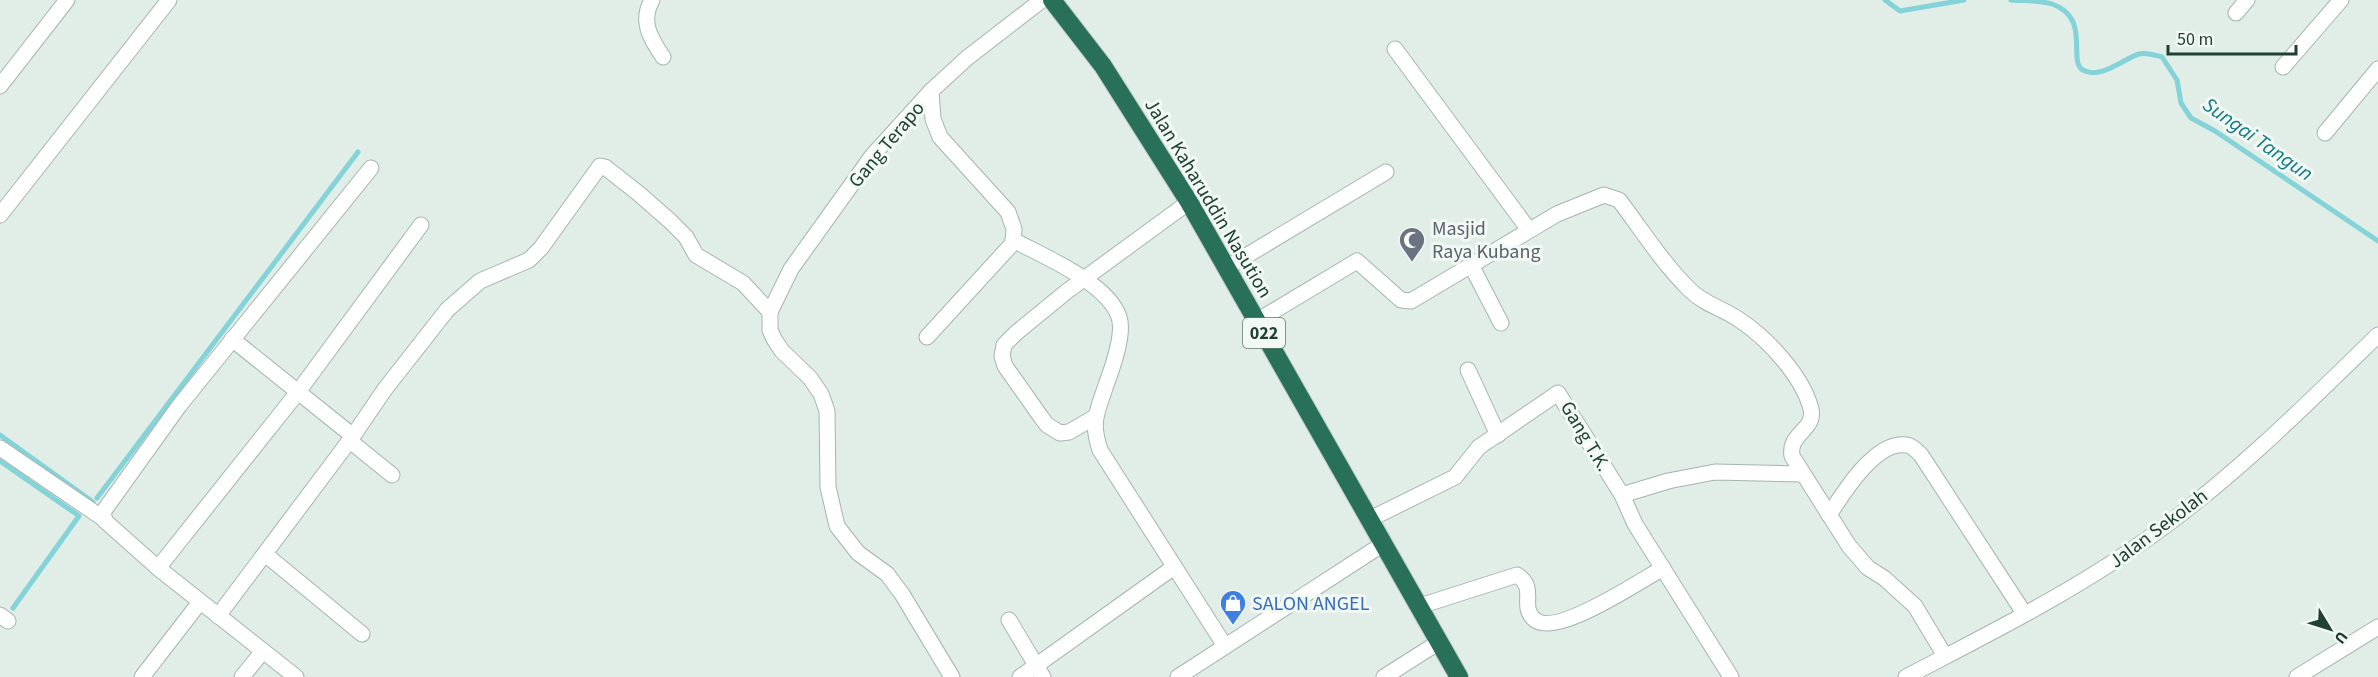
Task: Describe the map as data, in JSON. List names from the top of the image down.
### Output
{
  "streets": {
    "highway": ["Jalan Kaharuddin Nasution", "022"],
    "street": ["Gang Terapo", "Gang T.K.", "Jalan Sekolah"]
  },
  "crossings": [
    ["Jalan Kaharuddin Nasution", "Gang T.K."]
  ],
  "water": ["Sungai Tangun"],
  "places": {
    "mosque": ["Masjid Raya Kubang"],
    "shop": ["SALON ANGEL"]
  },
  "scale_bar": "50 m",
  "north": "bottom right"
}
